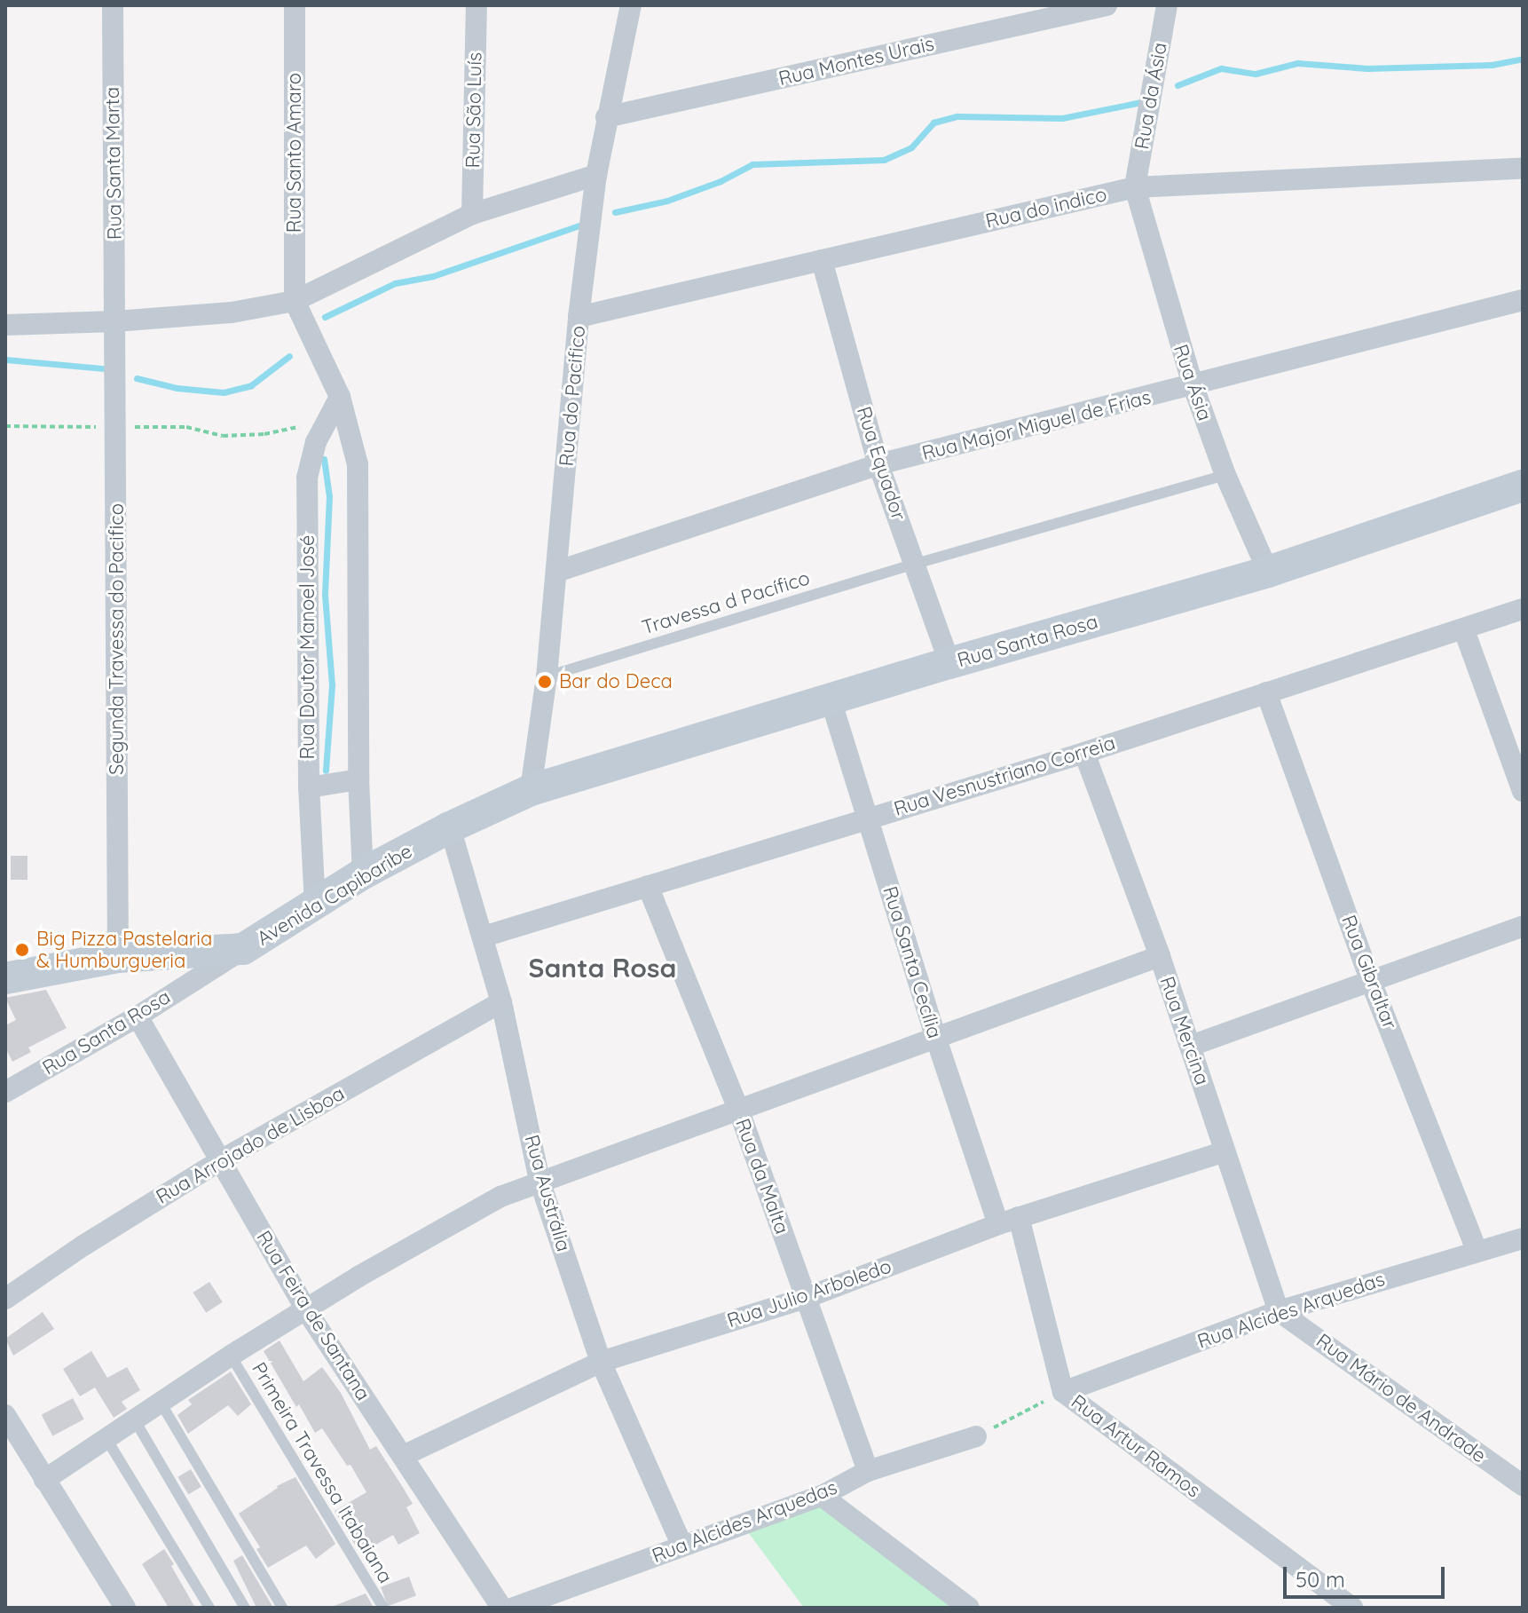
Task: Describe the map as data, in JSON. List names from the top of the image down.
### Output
{
  "streets": {
    "street": [
      "Rua Montes Urais",
      "Rua da Ásia",
      "Rua São Luís",
      "Rua Santo Amaro",
      "Rua Santa Marta",
      "Rua do indico",
      "Rua Ásia",
      "Rua do Pacifico",
      "Rua Major Miguel de Frias",
      "Rua Equador",
      "Segunda Travessa do Pacifico",
      "Rua Santa Rosa",
      "Rua Doutor Manoel José",
      "Rua Vesnustriano Correia",
      "Avenida Capibaribe",
      "Rua Santa Cecília",
      "Rua Gibraltar",
      "Rua Mercina",
      "Rua Arrojado de Lisboa",
      "Rua da Malta",
      "Rua Austrália",
      "Rua Julio Arboledo",
      "Rua Alcides Arquedas",
      "Rua Feira de Santana",
      "Rua Mário de Andrade",
      "Rua Artur Ramos"
    ],
    "lane": ["Travessa d Pacífico", "Primeira Travessa Itabaiana"]
  },
  "crossings": [
    ["Rua Montes Urais", "Rua do Pacifico"],
    ["Rua da Ásia", "Rua do indico"],
    ["Rua da Ásia", "Rua Ásia"],
    ["Rua Santa Marta", "Segunda Travessa do Pacifico"],
    ["Rua do indico", "Rua Ásia"],
    ["Rua do indico", "Rua do Pacifico"],
    ["Rua do indico", "Rua Equador"],
    ["Rua Ásia", "Rua Major Miguel de Frias"],
    ["Rua Ásia", "Travessa d Pacífico"],
    ["Rua Ásia", "Rua Santa Rosa"],
    ["Rua do Pacifico", "Rua Major Miguel de Frias"],
    ["Rua do Pacifico", "Travessa d Pacífico"],
    ["Rua do Pacifico", "Rua Santa Rosa"],
    ["Rua do Pacifico", "Avenida Capibaribe"],
    ["Rua Major Miguel de Frias", "Rua Equador"],
    ["Rua Equador", "Travessa d Pacífico"],
    ["Rua Equador", "Rua Santa Rosa"],
    ["Segunda Travessa do Pacifico", "Avenida Capibaribe"],
    ["Rua Santa Rosa", "Avenida Capibaribe"],
    ["Rua Santa Rosa", "Rua Santa Cecília"],
    ["Rua Santa Rosa", "Rua Feira de Santana"],
    ["Rua Doutor Manoel José", "Avenida Capibaribe"],
    ["Rua Vesnustriano Correia", "Rua Santa Cecília"],
    ["Rua Vesnustriano Correia", "Rua Gibraltar"],
    ["Rua Vesnustriano Correia", "Rua Mercina"],
    ["Rua Vesnustriano Correia", "Rua da Malta"],
    ["Rua Vesnustriano Correia", "Rua Austrália"],
    ["Avenida Capibaribe", "Rua Austrália"],
    ["Rua Santa Cecília", "Rua Julio Arboledo"],
    ["Rua Santa Cecília", "Rua Artur Ramos"],
    ["Rua Gibraltar", "Rua Alcides Arquedas"],
    ["Rua Mercina", "Rua Julio Arboledo"],
    ["Rua Mercina", "Rua Alcides Arquedas"],
    ["Rua Mercina", "Rua Mário de Andrade"],
    ["Rua Arrojado de Lisboa", "Rua Austrália"],
    ["Rua Arrojado de Lisboa", "Rua Feira de Santana"],
    ["Rua da Malta", "Rua Julio Arboledo"],
    ["Rua da Malta", "Rua Alcides Arquedas"],
    ["Rua Austrália", "Rua Julio Arboledo"],
    ["Rua Austrália", "Rua Alcides Arquedas"],
    ["Rua Julio Arboledo", "Rua Feira de Santana"],
    ["Rua Julio Arboledo", "Rua Artur Ramos"],
    ["Rua Alcides Arquedas", "Rua Mário de Andrade"],
    ["Rua Alcides Arquedas", "Rua Artur Ramos"]
  ],
  "districts": ["Santa Rosa"],
  "places": ["Bar do Deca", "Big Pizza Pastelaria & Humburgueria"],
  "scale_bar": "50 m"
}
